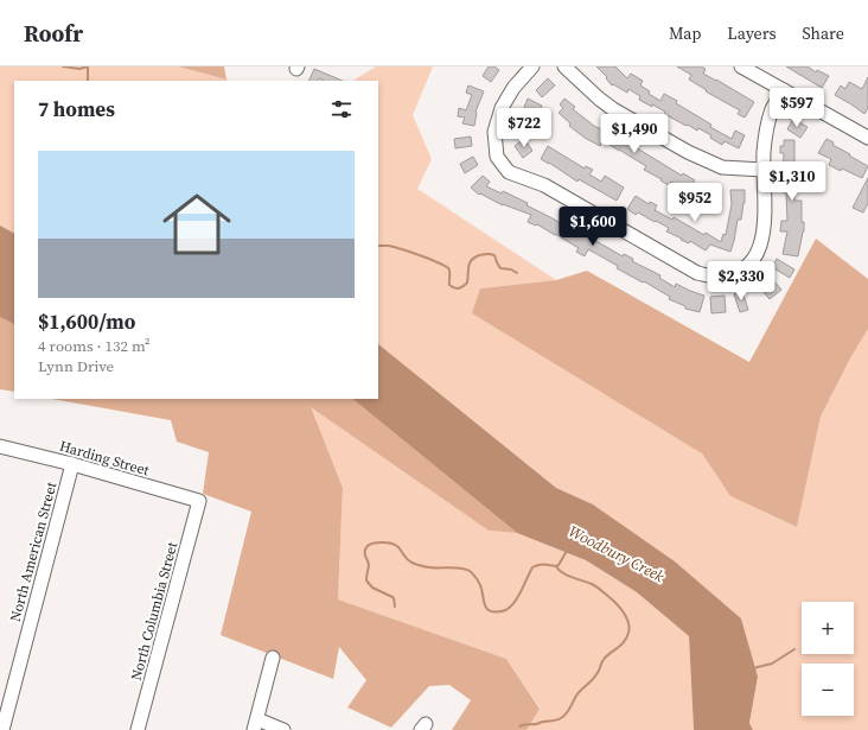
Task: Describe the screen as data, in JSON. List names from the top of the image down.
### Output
{
  "streets": {
    "street": ["Harding Street", "North American Street", "North Columbia Street"]
  },
  "crossings": [
    ["Harding Street", "North American Street"],
    ["Harding Street", "North Columbia Street"]
  ],
  "water": ["Woodbury Creek"],
  "page": {
    "header": "Roofr",
    "nav": ["Map", "Layers", "Share"],
    "heading": "7 homes",
    "price": [
      "$597",
      "$722",
      "$1,490",
      "$1,310",
      "$952",
      "$1,600",
      "$2,330"
    ],
    "list": [
      {
        "name": "$1,600/mo",
        "note": "4 rooms · 132 m² · Lynn Drive"
      }
    ],
    "map_buttons": ["+", "−"]
  }
}
